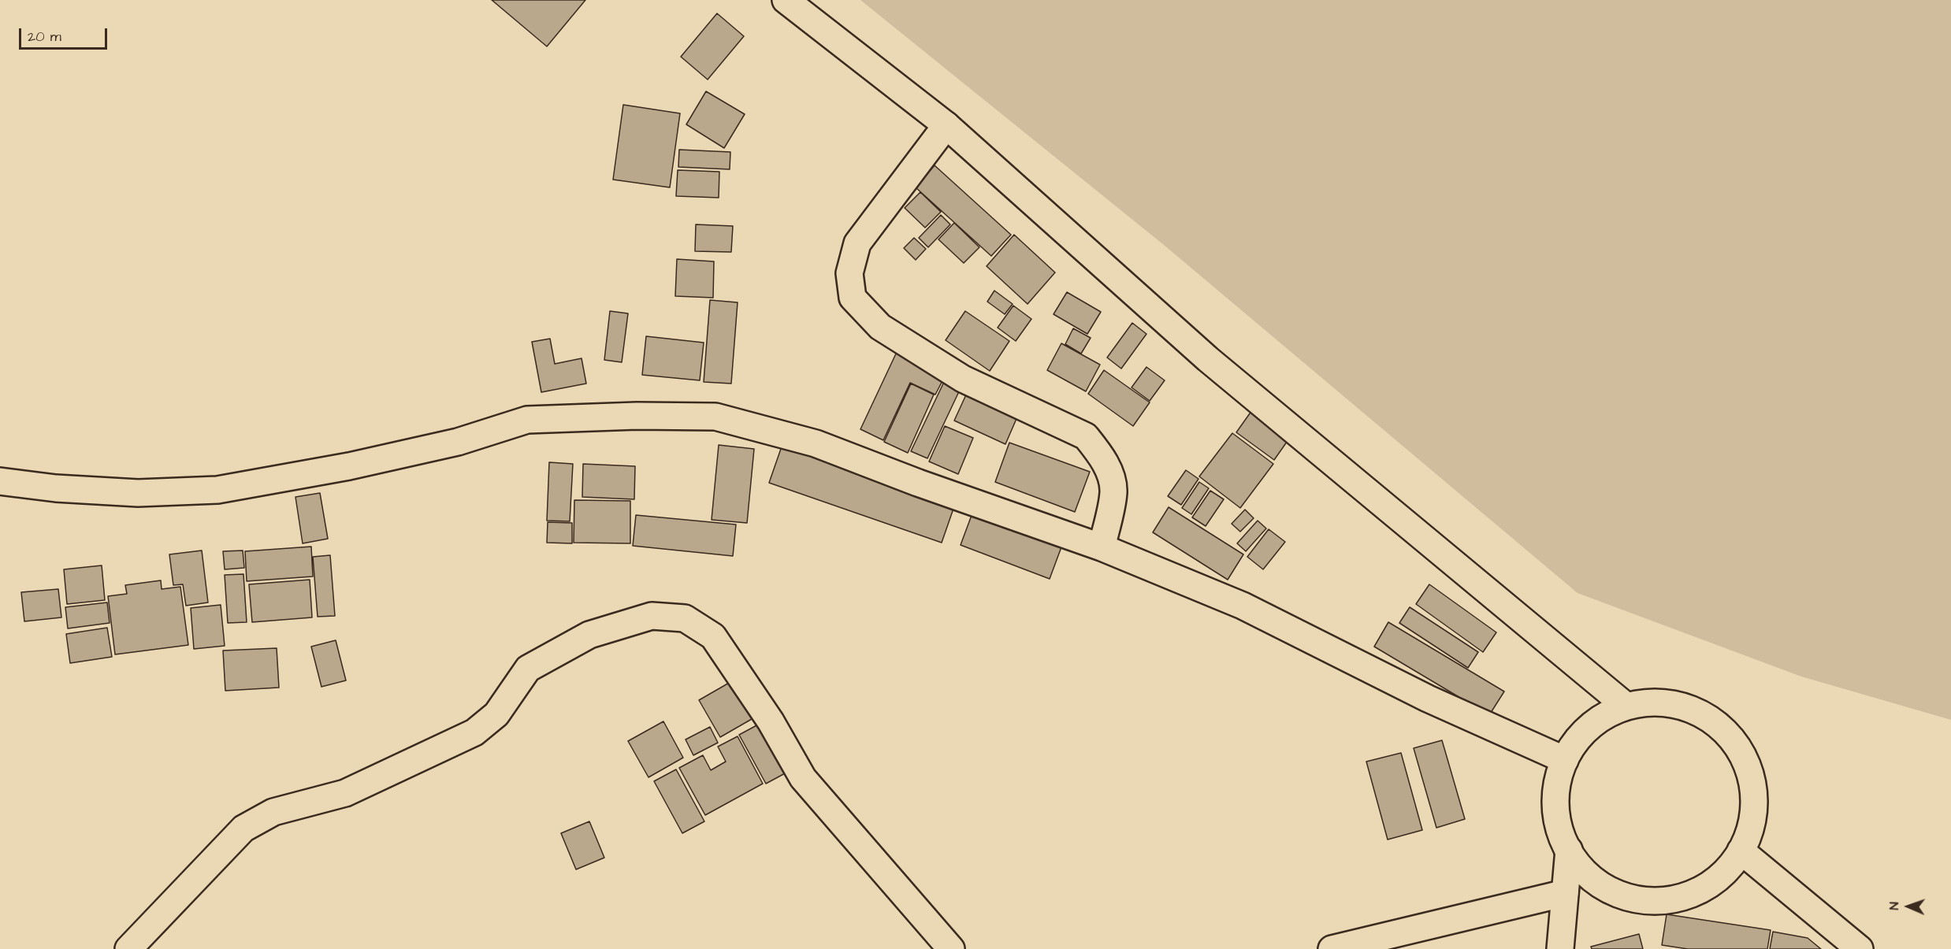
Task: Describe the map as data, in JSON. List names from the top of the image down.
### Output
{
  "scale_bar": "20 m",
  "north": "left"
}
